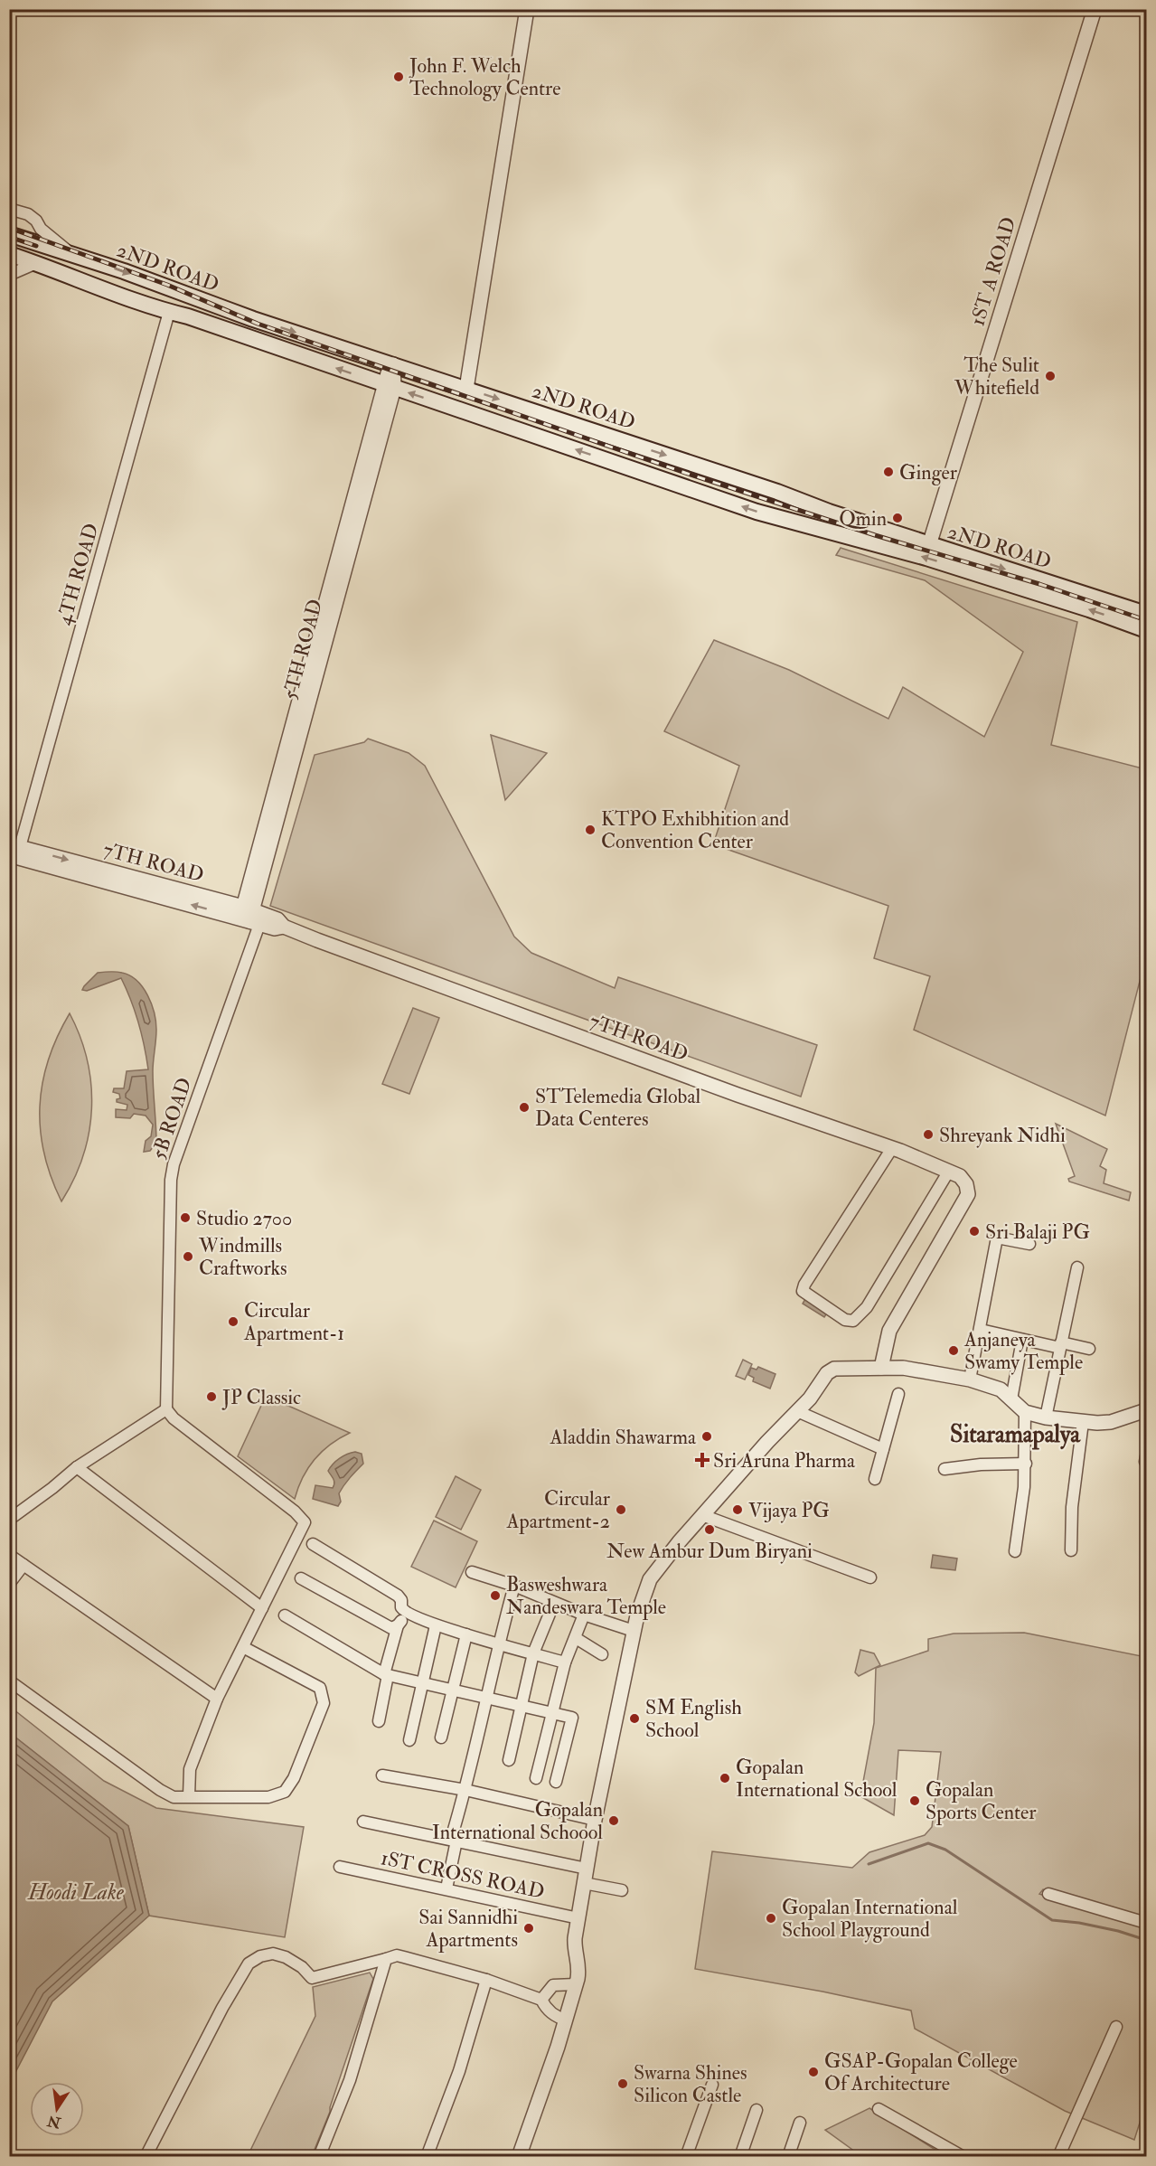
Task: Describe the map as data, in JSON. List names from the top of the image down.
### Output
{
  "streets": {
    "main road": ["2ND ROAD"],
    "street": [
      "1ST A ROAD",
      "4TH ROAD",
      "5TH ROAD",
      "7TH ROAD",
      "5B ROAD",
      "1ST CROSS ROAD"
    ]
  },
  "crossings": [
    ["2ND ROAD", "1ST A ROAD"],
    ["2ND ROAD", "4TH ROAD"],
    ["2ND ROAD", "5TH ROAD"],
    ["4TH ROAD", "7TH ROAD"],
    ["5TH ROAD", "7TH ROAD"],
    ["5TH ROAD", "5B ROAD"],
    ["7TH ROAD", "5B ROAD"]
  ],
  "districts": ["Sitaramapalya"],
  "water": ["Hoodi Lake"],
  "places": {
    "other": [
      "John F. Welch Technology Centre",
      "The Sulit Whitefield",
      "Ginger",
      "Qmin",
      "KTPO Exhibhition and Convention Center",
      "STTelemedia Global Data Centeres",
      "Shreyank Nidhi",
      "Studio 2700",
      "Sri Balaji PG",
      "Windmills Craftworks",
      "Circular Apartment-1",
      "Anjaneya Swamy Temple",
      "JP Classic",
      "Aladdin Shawarma",
      "Circular Apartment-2",
      "Vijaya PG",
      "New Ambur Dum Biryani",
      "Basweshwara Nandeswara Temple",
      "SM English School",
      "Gopalan International School",
      "Gopalan Sports Center",
      "Gopalan International Schoool",
      "Gopalan International School Playground",
      "Sai Sannidhi Apartments",
      "GSAP-Gopalan College Of Architecture",
      "Swarna Shines Silicon Castle"
    ],
    "health": ["Sri Aruna Pharma"]
  },
  "north": "bottom"
}
